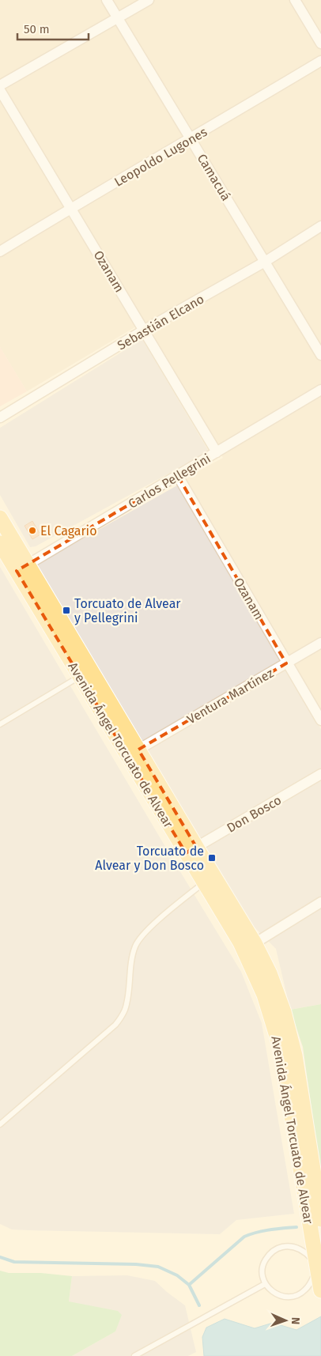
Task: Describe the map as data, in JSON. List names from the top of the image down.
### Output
{
  "streets": {
    "main road": ["Avenida Ángel Torcuato de Alvear"],
    "street": [
      "Leopoldo Lugones",
      "Camacuá",
      "Ozanam",
      "Sebastián Elcano",
      "Carlos Pellegrini",
      "Ventura Martínez",
      "Don Bosco"
    ]
  },
  "crossings": [
    ["Leopoldo Lugones", "Camacuá"],
    ["Leopoldo Lugones", "Ozanam"],
    ["Camacuá", "Sebastián Elcano"],
    ["Ozanam", "Sebastián Elcano"],
    ["Ozanam", "Carlos Pellegrini"],
    ["Ozanam", "Ventura Martínez"],
    ["Carlos Pellegrini", "Avenida Ángel Torcuato de Alvear"],
    ["Ventura Martínez", "Avenida Ángel Torcuato de Alvear"],
    ["Avenida Ángel Torcuato de Alvear", "Don Bosco"]
  ],
  "places": {
    "other": ["El Cagario"],
    "transit": ["Torcuato de Alvear y Pellegrini", "Torcuato de Alvear y Don Bosco"]
  },
  "scale_bar": "50 m",
  "north": "right"
}
